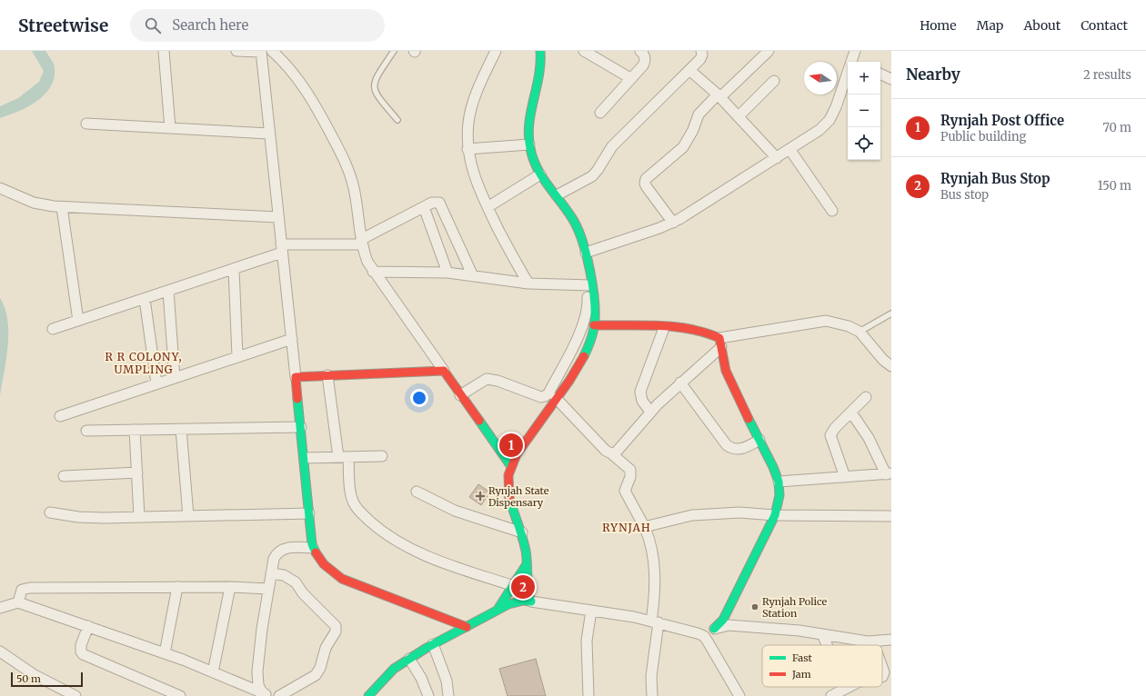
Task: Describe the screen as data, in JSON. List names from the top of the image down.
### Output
{
  "districts": ["R R COLONY, UMPLING", "RYNJAH"],
  "places": {
    "health": ["Rynjah State Dispensary"],
    "other": ["Rynjah Police Station"]
  },
  "legend": ["Fast", "Jam"],
  "scale_bar": "50 m",
  "north": "left",
  "page": {
    "header": "Streetwise",
    "search": "Search here",
    "nav": [
      "Home",
      "Map",
      "About",
      "Contact"
    ],
    "heading": ["Nearby", "2 results"],
    "map_buttons": ["+", "−"],
    "list": [
      {
        "mark": "1",
        "name": "Rynjah Post Office",
        "note": "Public building",
        "value": "70 m"
      },
      {
        "mark": "2",
        "name": "Rynjah Bus Stop",
        "note": "Bus stop",
        "value": "150 m"
      }
    ],
    "pins": ["1", "2"],
    "scale": "50 m"
  }
}
